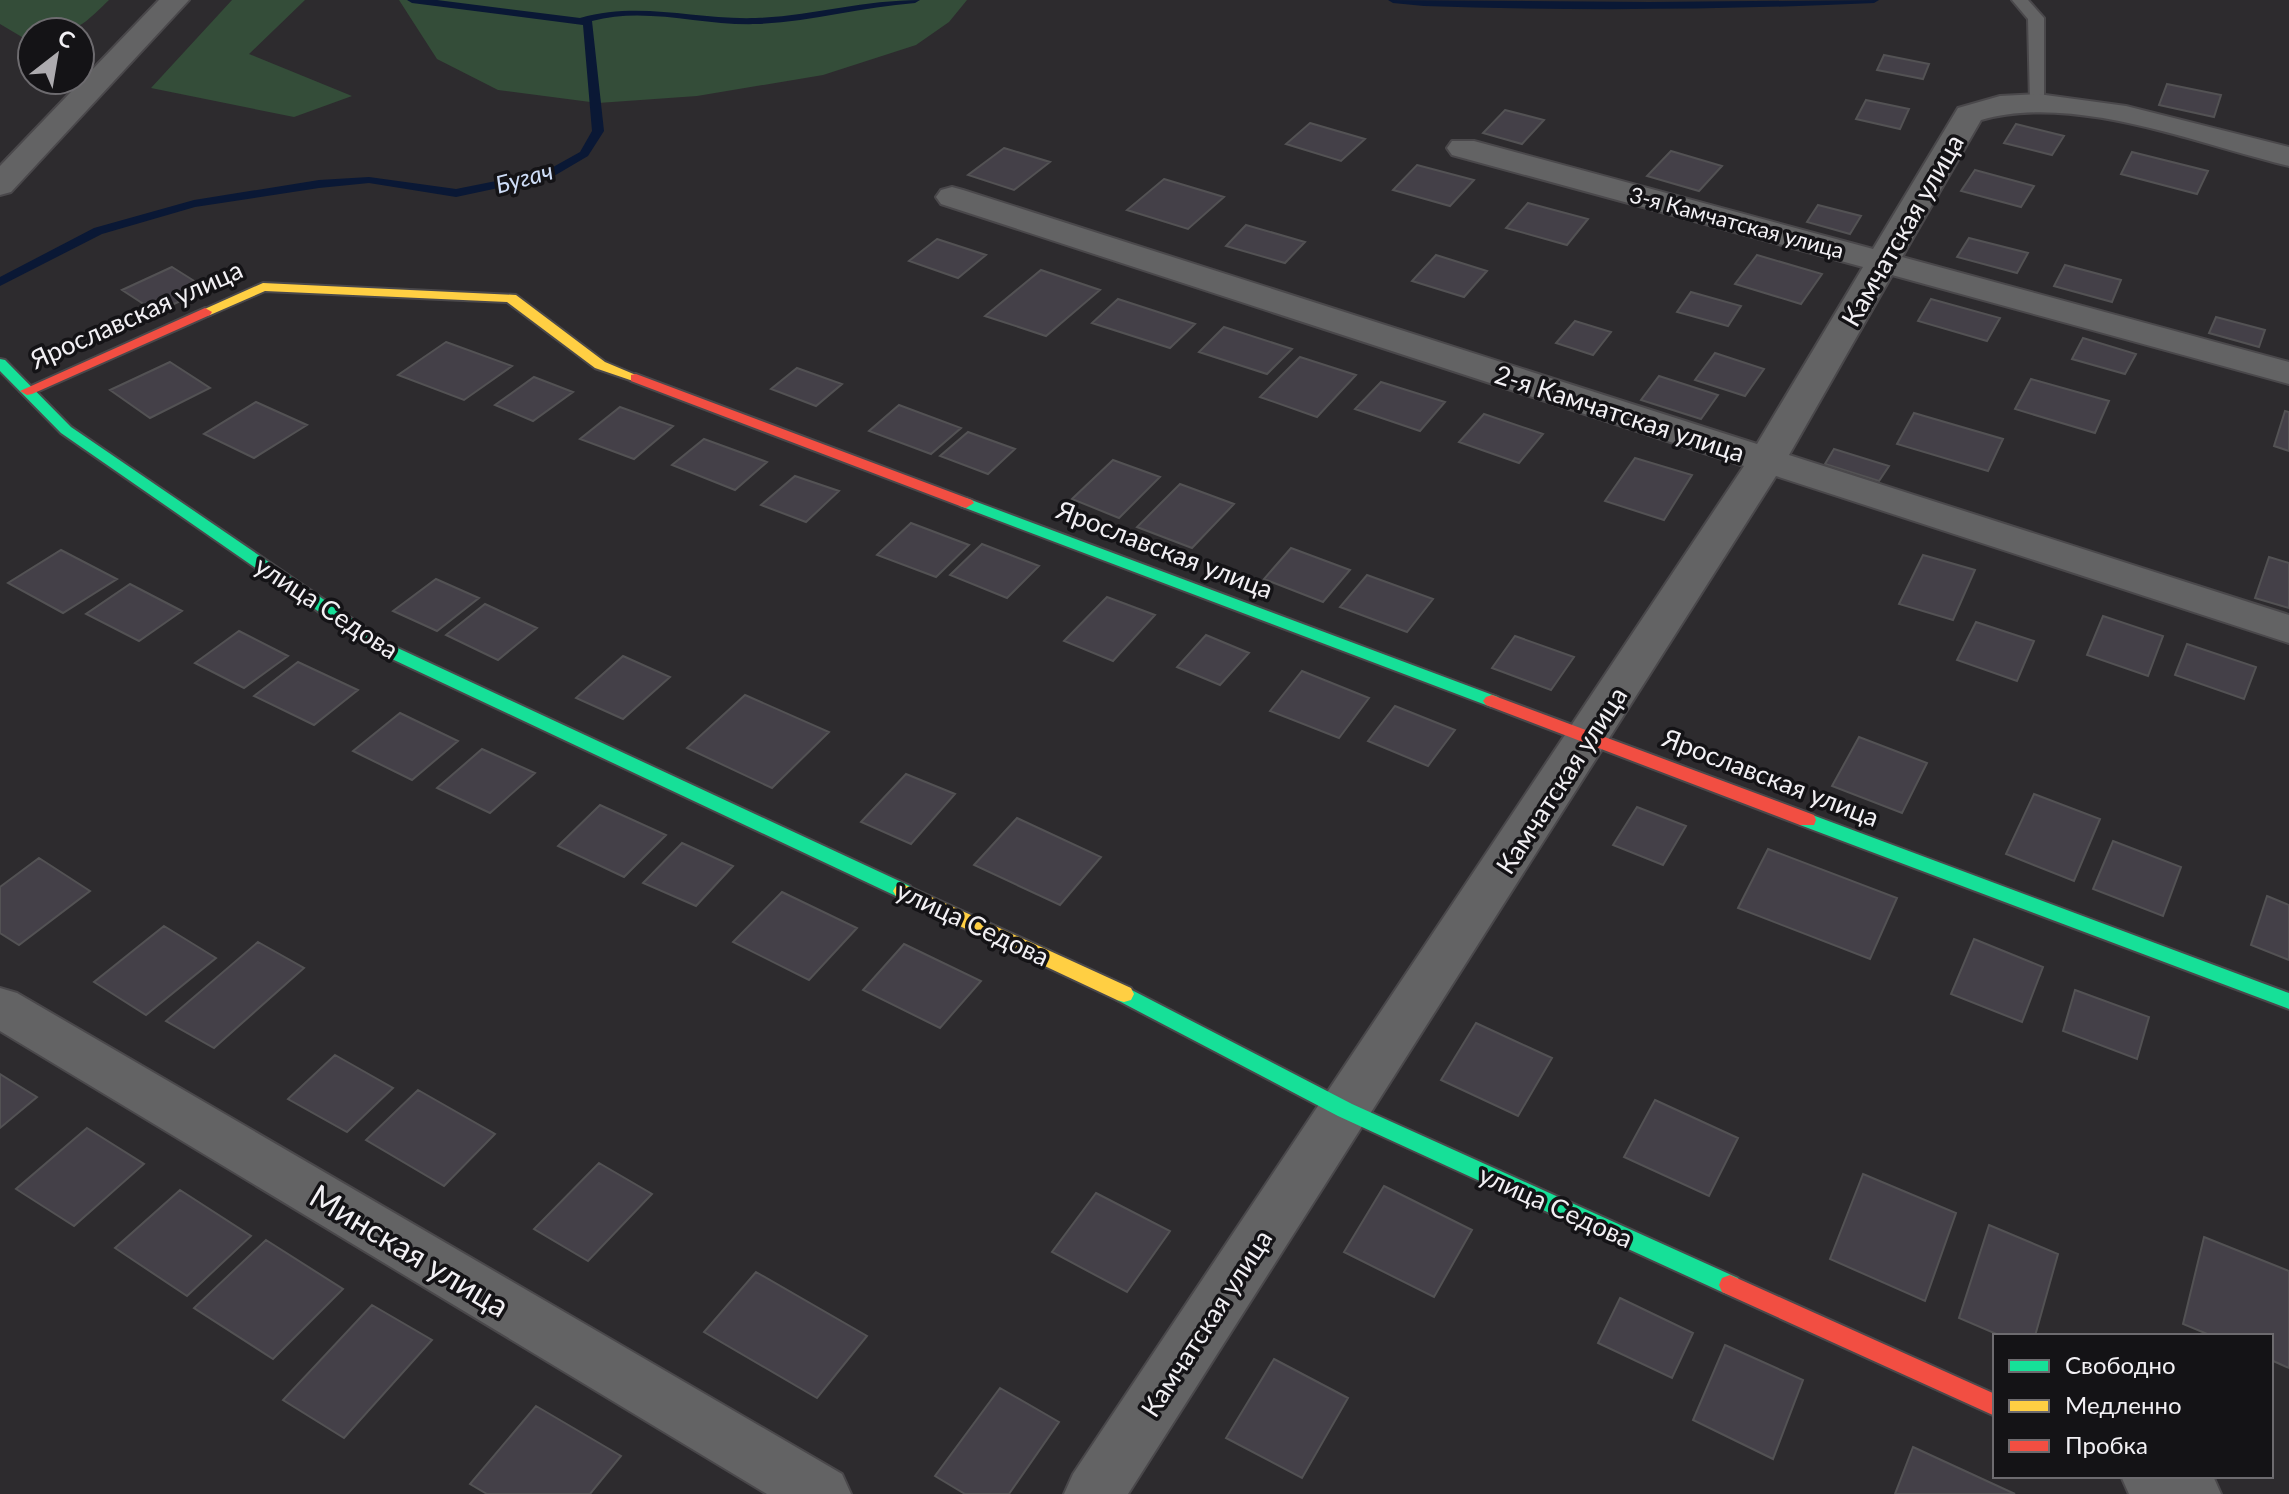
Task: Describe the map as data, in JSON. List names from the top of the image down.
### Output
{
  "streets": {
    "street": [
      "3-я Камчатская улица",
      "Камчатская улица",
      "Ярославская улица",
      "2-я Камчатская улица",
      "улица Седова",
      "Минская улица"
    ]
  },
  "crossings": [
    ["3-я Камчатская улица", "Камчатская улица"],
    ["Камчатская улица", "Ярославская улица"],
    ["Камчатская улица", "2-я Камчатская улица"],
    ["Камчатская улица", "улица Седова"],
    ["Ярославская улица", "улица Седова"]
  ],
  "water": ["Бугач"],
  "legend": ["Свободно", "Медленно", "Пробка"],
  "north": "top right"
}
